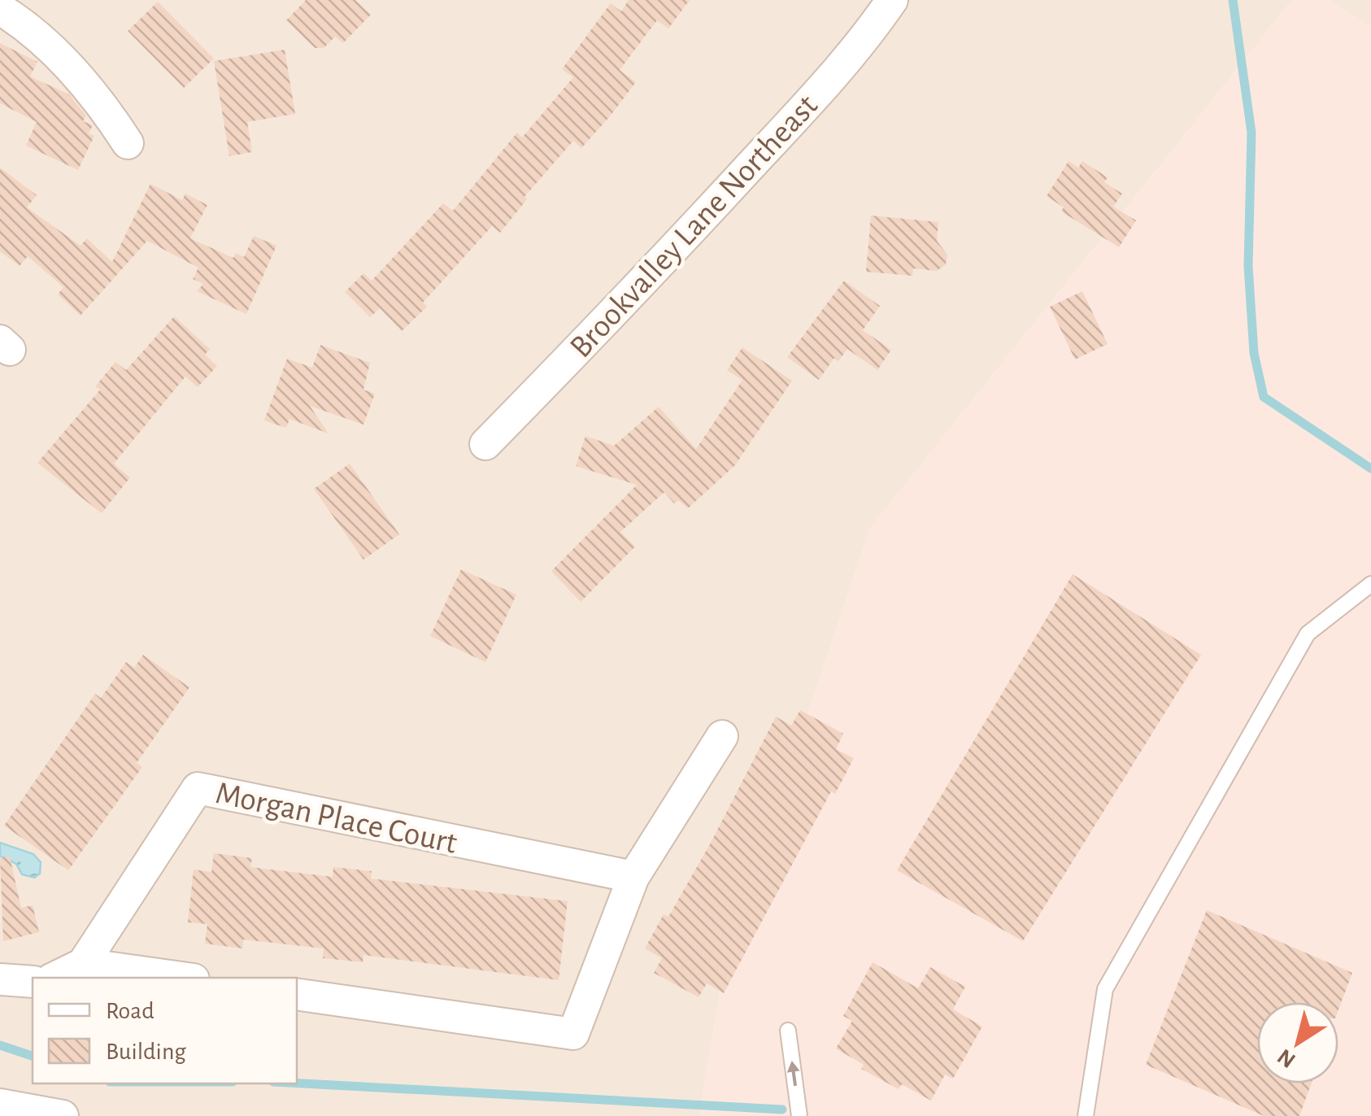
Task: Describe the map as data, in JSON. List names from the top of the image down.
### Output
{
  "streets": {
    "street": ["Brookvalley Lane Northeast", "Morgan Place Court"]
  },
  "legend": ["Road", "Building"],
  "north": "bottom left"
}
